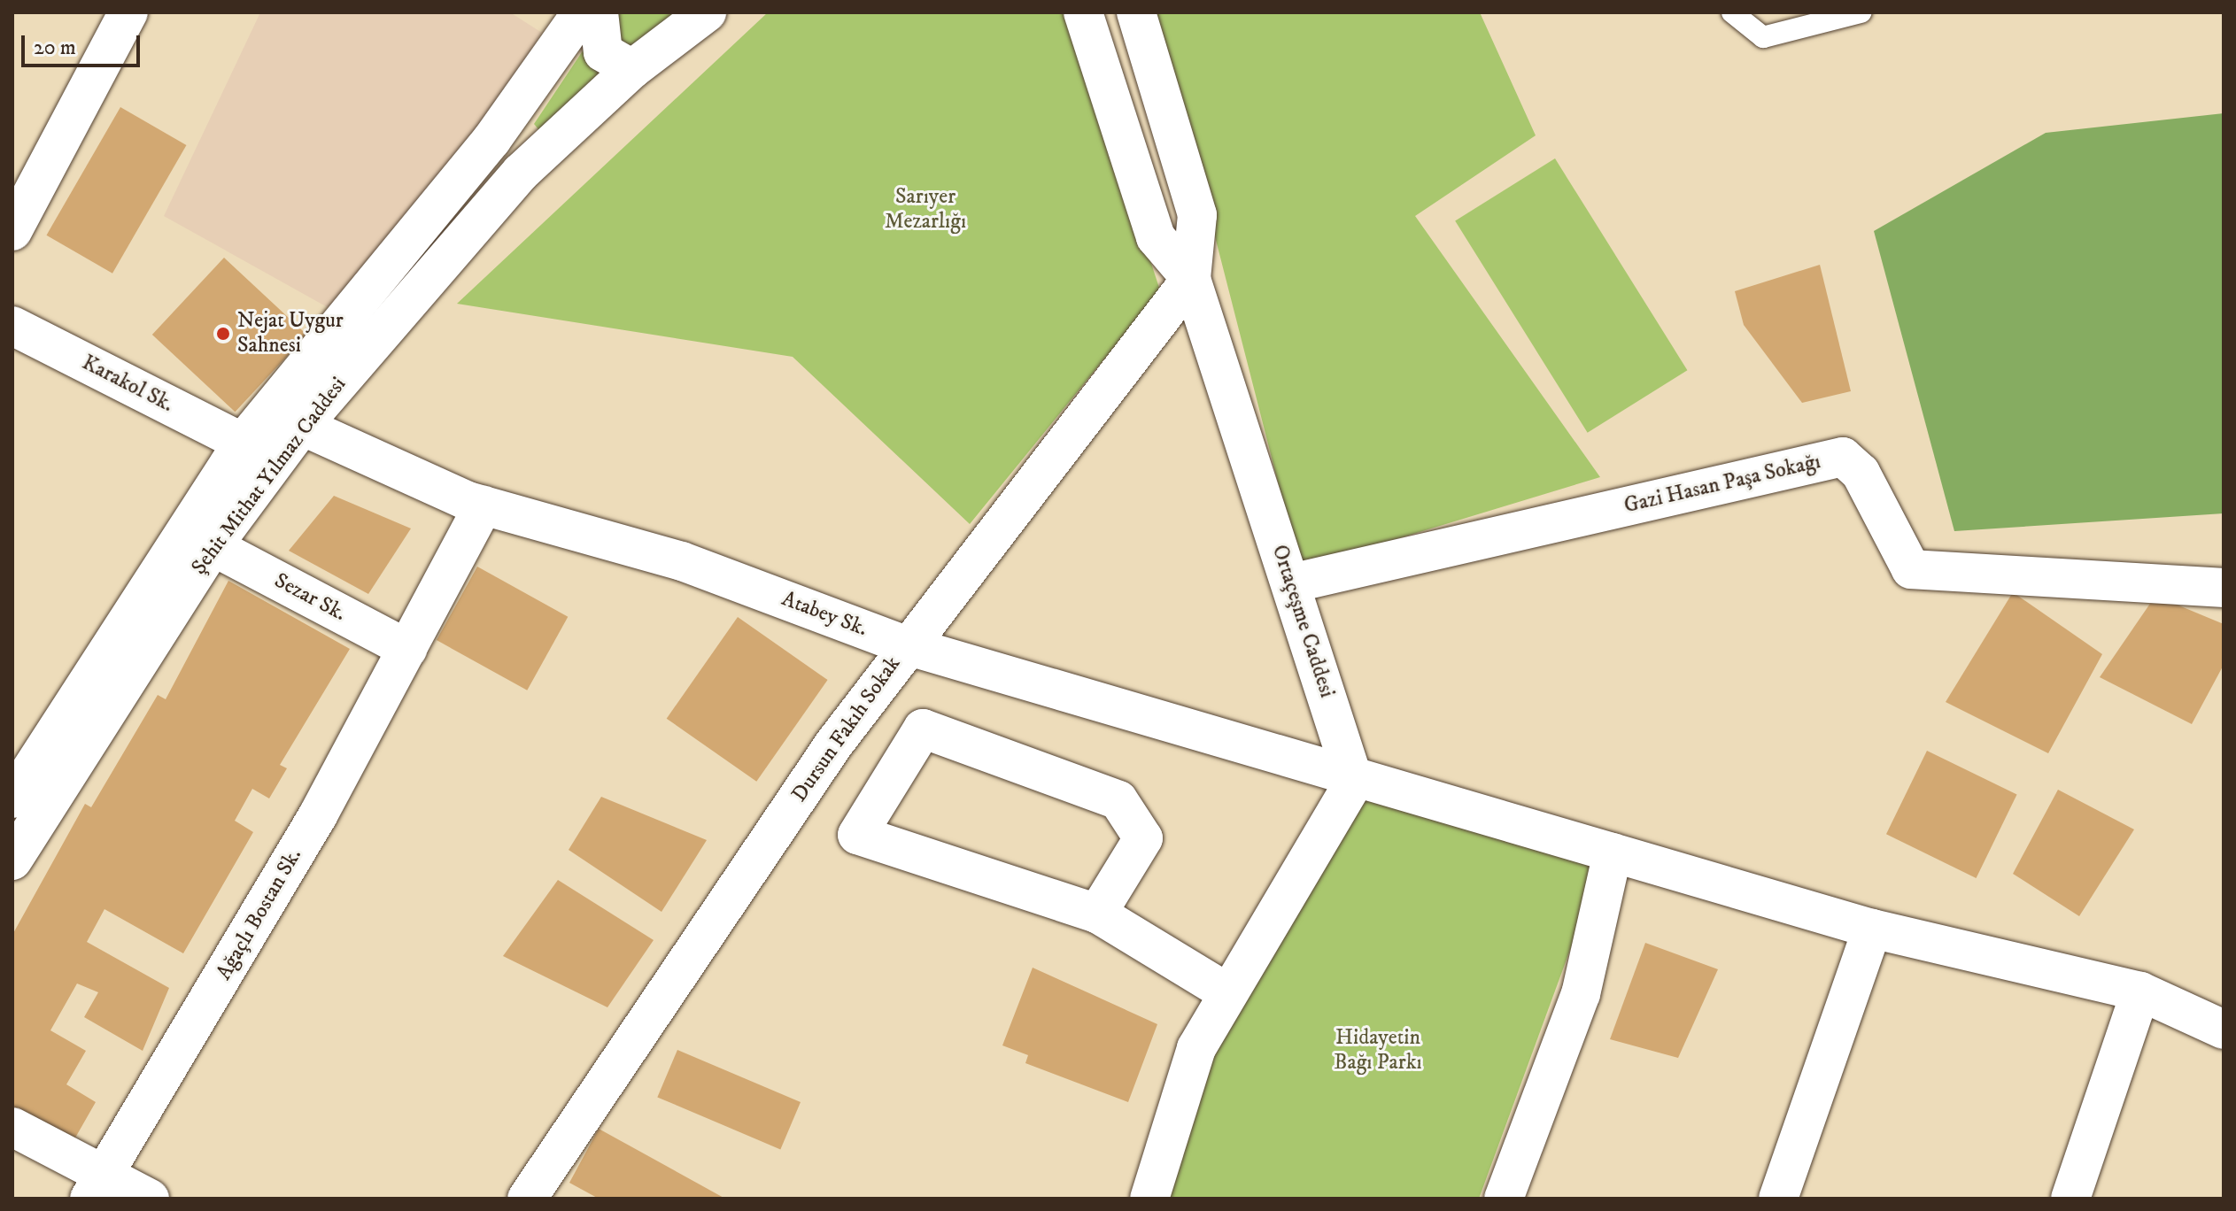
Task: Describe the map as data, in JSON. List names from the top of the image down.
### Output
{
  "streets": {
    "street": [
      "Karakol Sk.",
      "Şehit Mithat Yılmaz Caddesi",
      "Gazi Hasan Paşa Sokağı",
      "Sezar Sk.",
      "Atabey Sk.",
      "Ortaçeşme Caddesi",
      "Dursun Fakıh Sokak",
      "Ağaçlı Bostan Sk."
    ]
  },
  "crossings": [
    ["Karakol Sk.", "Şehit Mithat Yılmaz Caddesi"],
    ["Şehit Mithat Yılmaz Caddesi", "Sezar Sk."],
    ["Şehit Mithat Yılmaz Caddesi", "Atabey Sk."],
    ["Gazi Hasan Paşa Sokağı", "Ortaçeşme Caddesi"],
    ["Sezar Sk.", "Ağaçlı Bostan Sk."],
    ["Atabey Sk.", "Ortaçeşme Caddesi"],
    ["Atabey Sk.", "Dursun Fakıh Sokak"],
    ["Atabey Sk.", "Ağaçlı Bostan Sk."],
    ["Ortaçeşme Caddesi", "Dursun Fakıh Sokak"]
  ],
  "parks": ["Sarıyer Mezarlığı", "Hidayetin Bağı Parkı"],
  "places": ["Nejat Uygur Sahnesi"],
  "scale_bar": "20 m"
}
